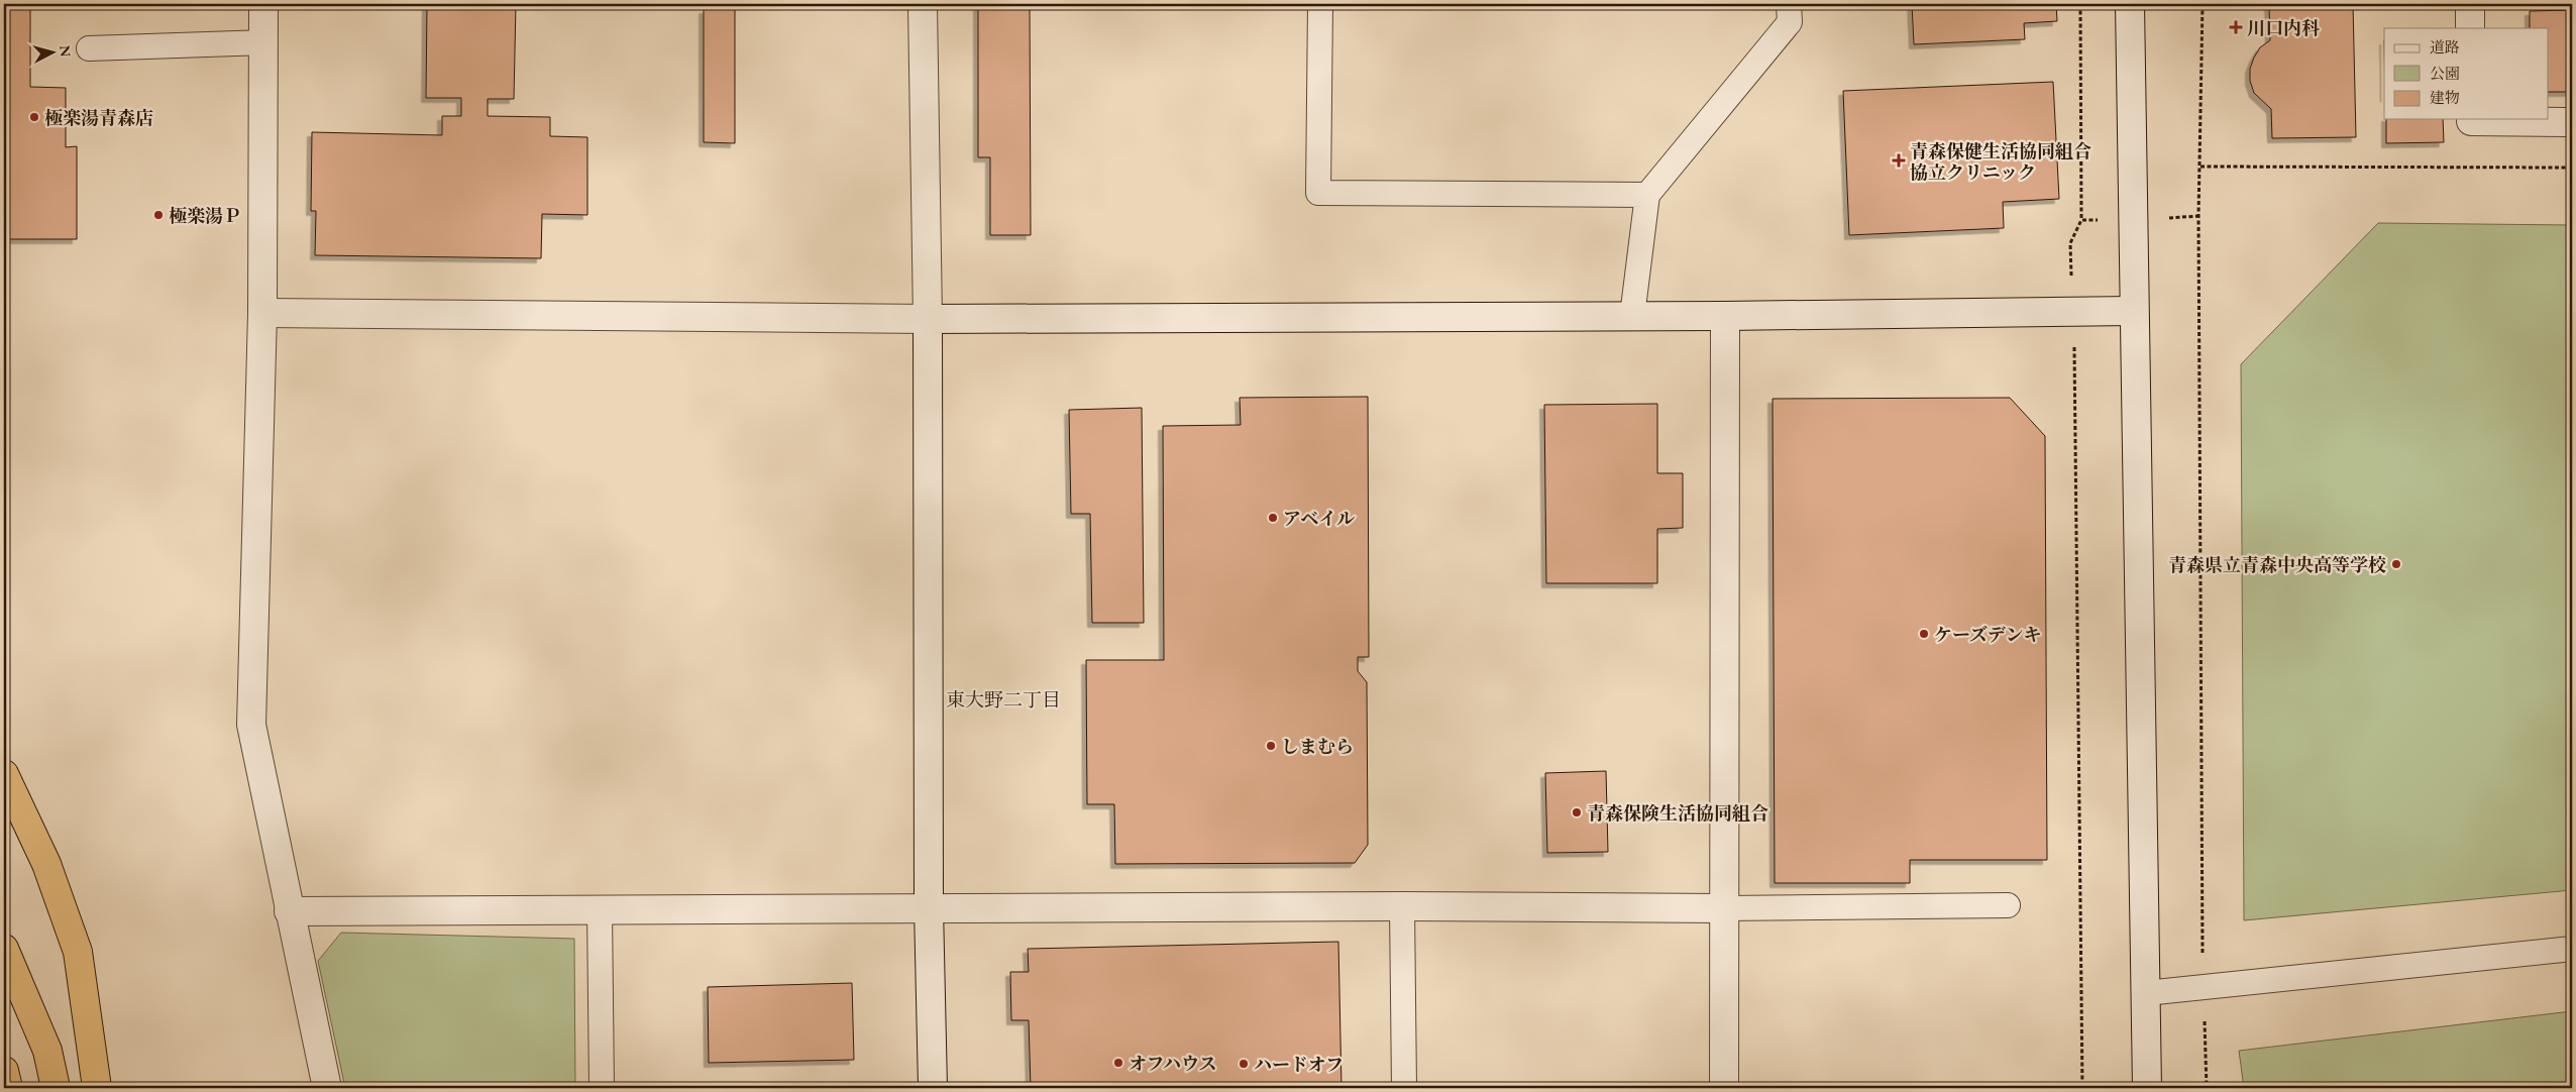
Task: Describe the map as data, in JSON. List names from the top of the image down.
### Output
{
  "districts": ["東大野二丁目"],
  "places": {
    "health": ["川口内科", "青森保健生活協同組合 協立クリニック"],
    "other": [
      "極楽湯青森店",
      "極楽湯Ｐ",
      "アベイル",
      "青森県立青森中央高等学校",
      "ケーズデンキ",
      "しまむら",
      "青森保険生活協同組合",
      "オフハウス",
      "ハードオフ"
    ]
  },
  "legend": ["道路", "公園", "建物"],
  "north": "right"
}
